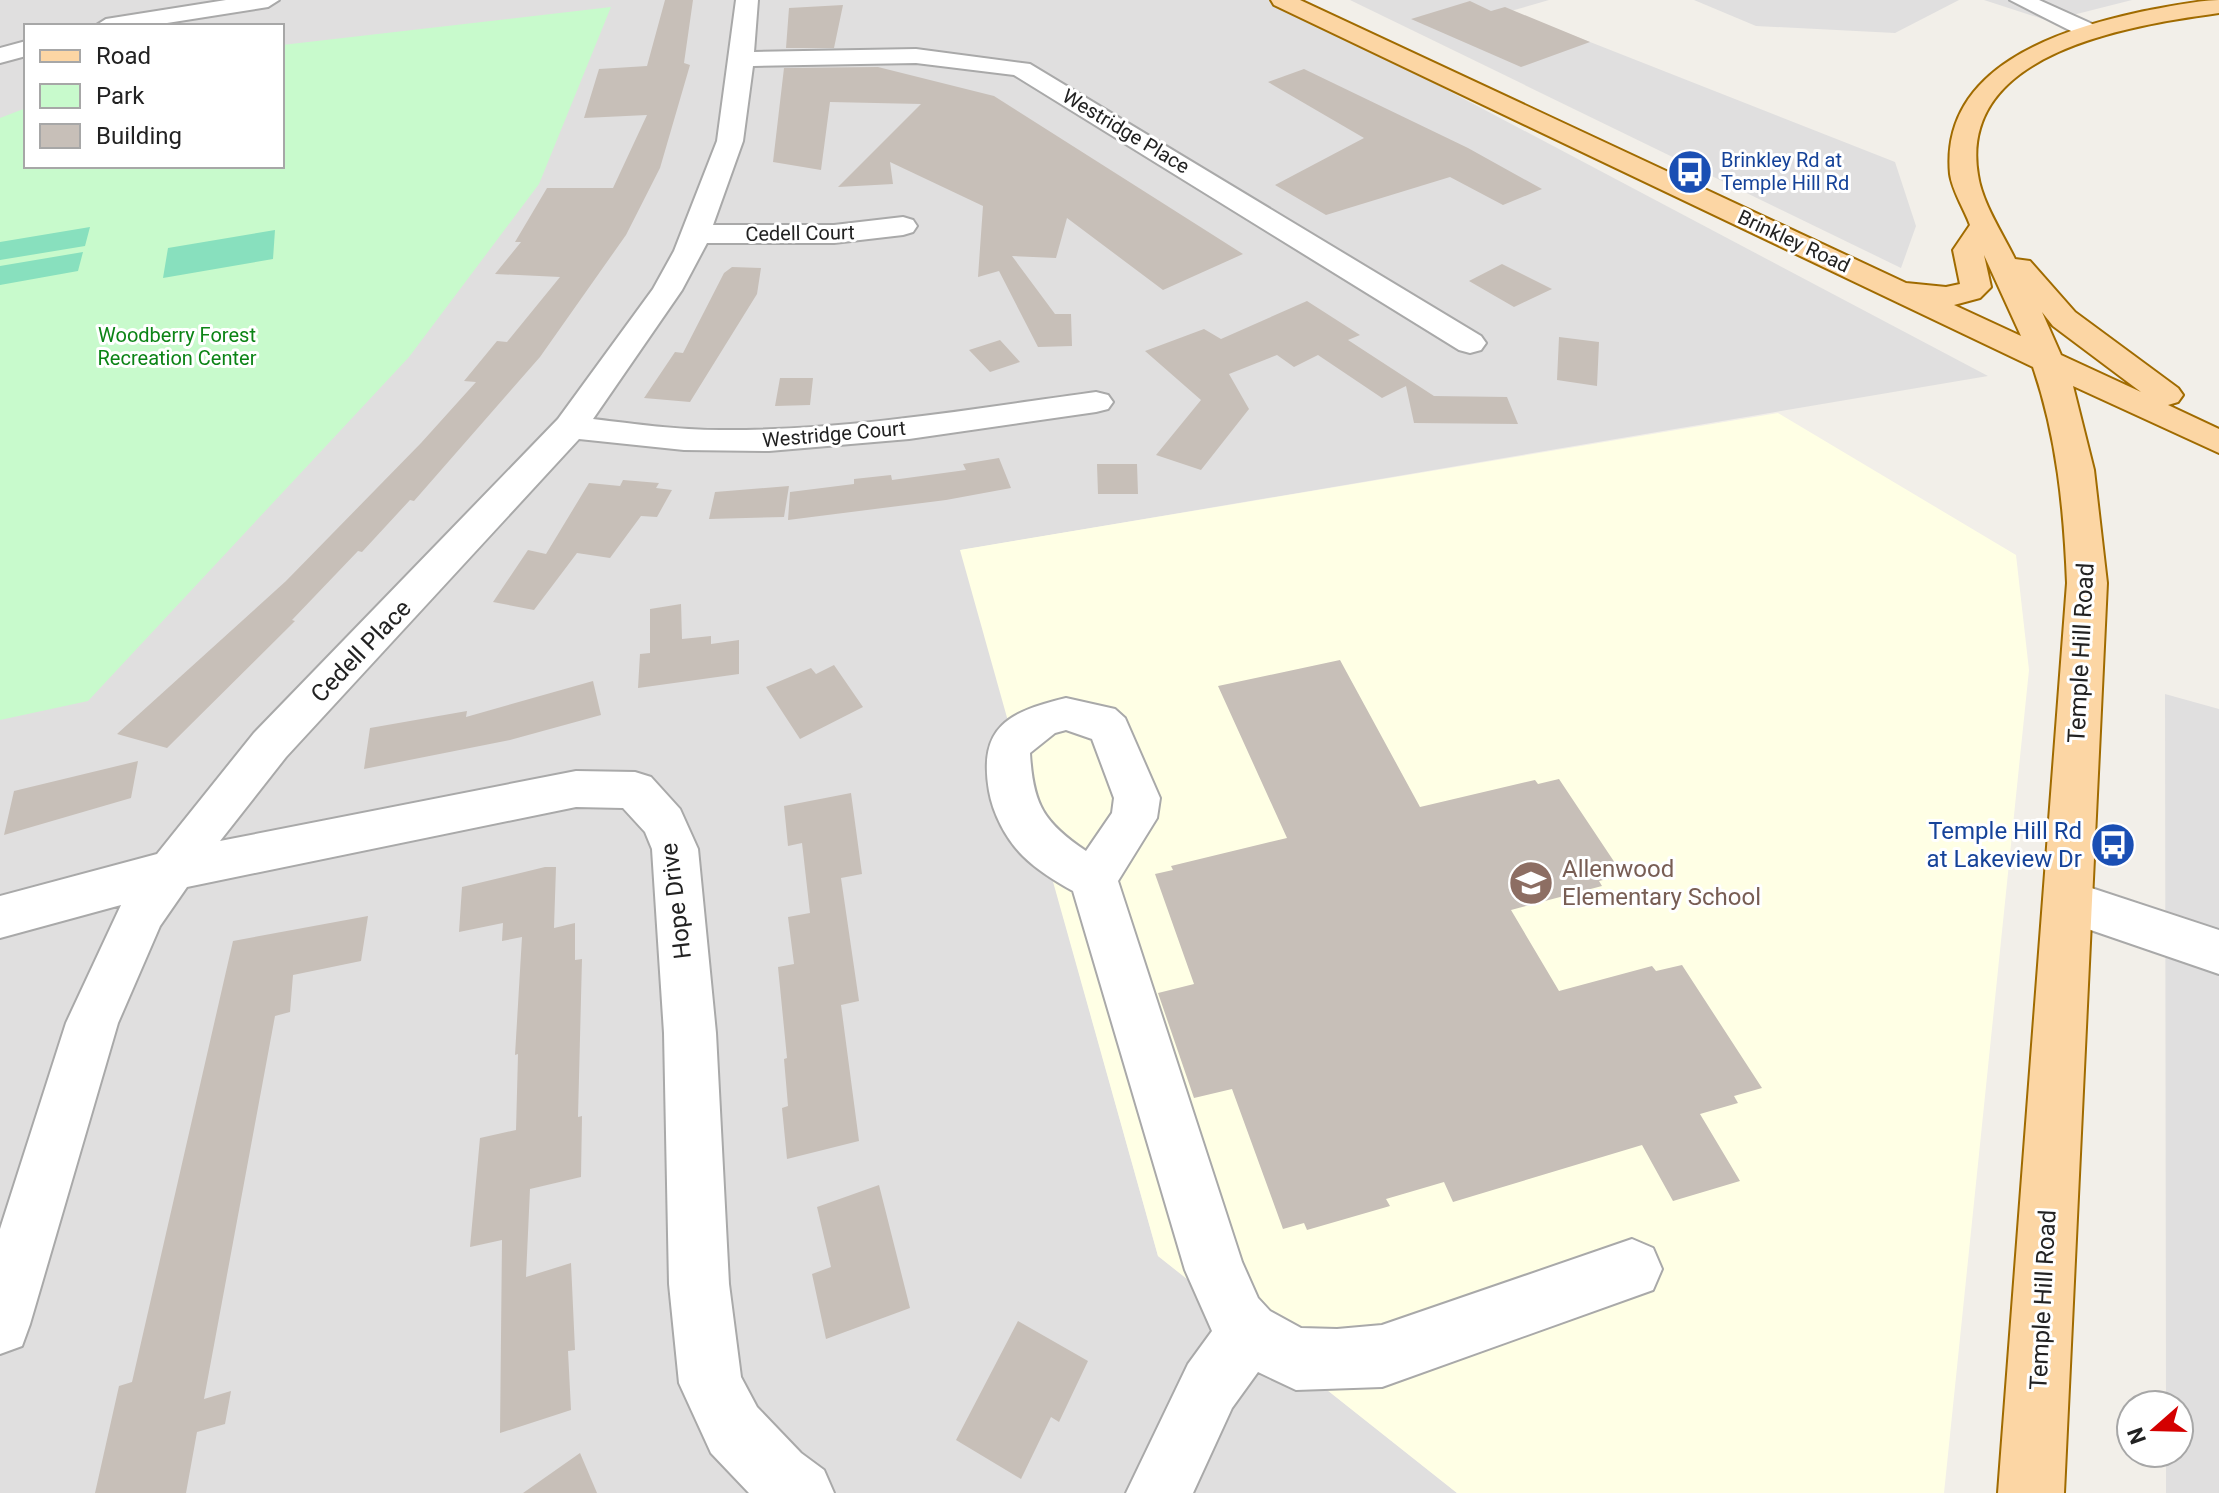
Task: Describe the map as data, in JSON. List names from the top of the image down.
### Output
{
  "streets": {
    "main road": ["Brinkley Road", "Temple Hill Road"],
    "street": [
      "Westridge Place",
      "Cedell Court",
      "Westridge Court",
      "Cedell Place",
      "Hope Drive"
    ]
  },
  "crossings": [
    ["Westridge Place", "Cedell Place"],
    ["Cedell Court", "Cedell Place"],
    ["Brinkley Road", "Temple Hill Road"],
    ["Westridge Court", "Cedell Place"],
    ["Cedell Place", "Hope Drive"]
  ],
  "parks": ["Woodberry Forest Recreation Center"],
  "places": {
    "bus stop": ["Brinkley Rd at Temple Hill Rd", "Temple Hill Rd at Lakeview Dr"],
    "school or university": ["Allenwood Elementary School"]
  },
  "legend": ["Road", "Park", "Building"],
  "north": "left"
}
